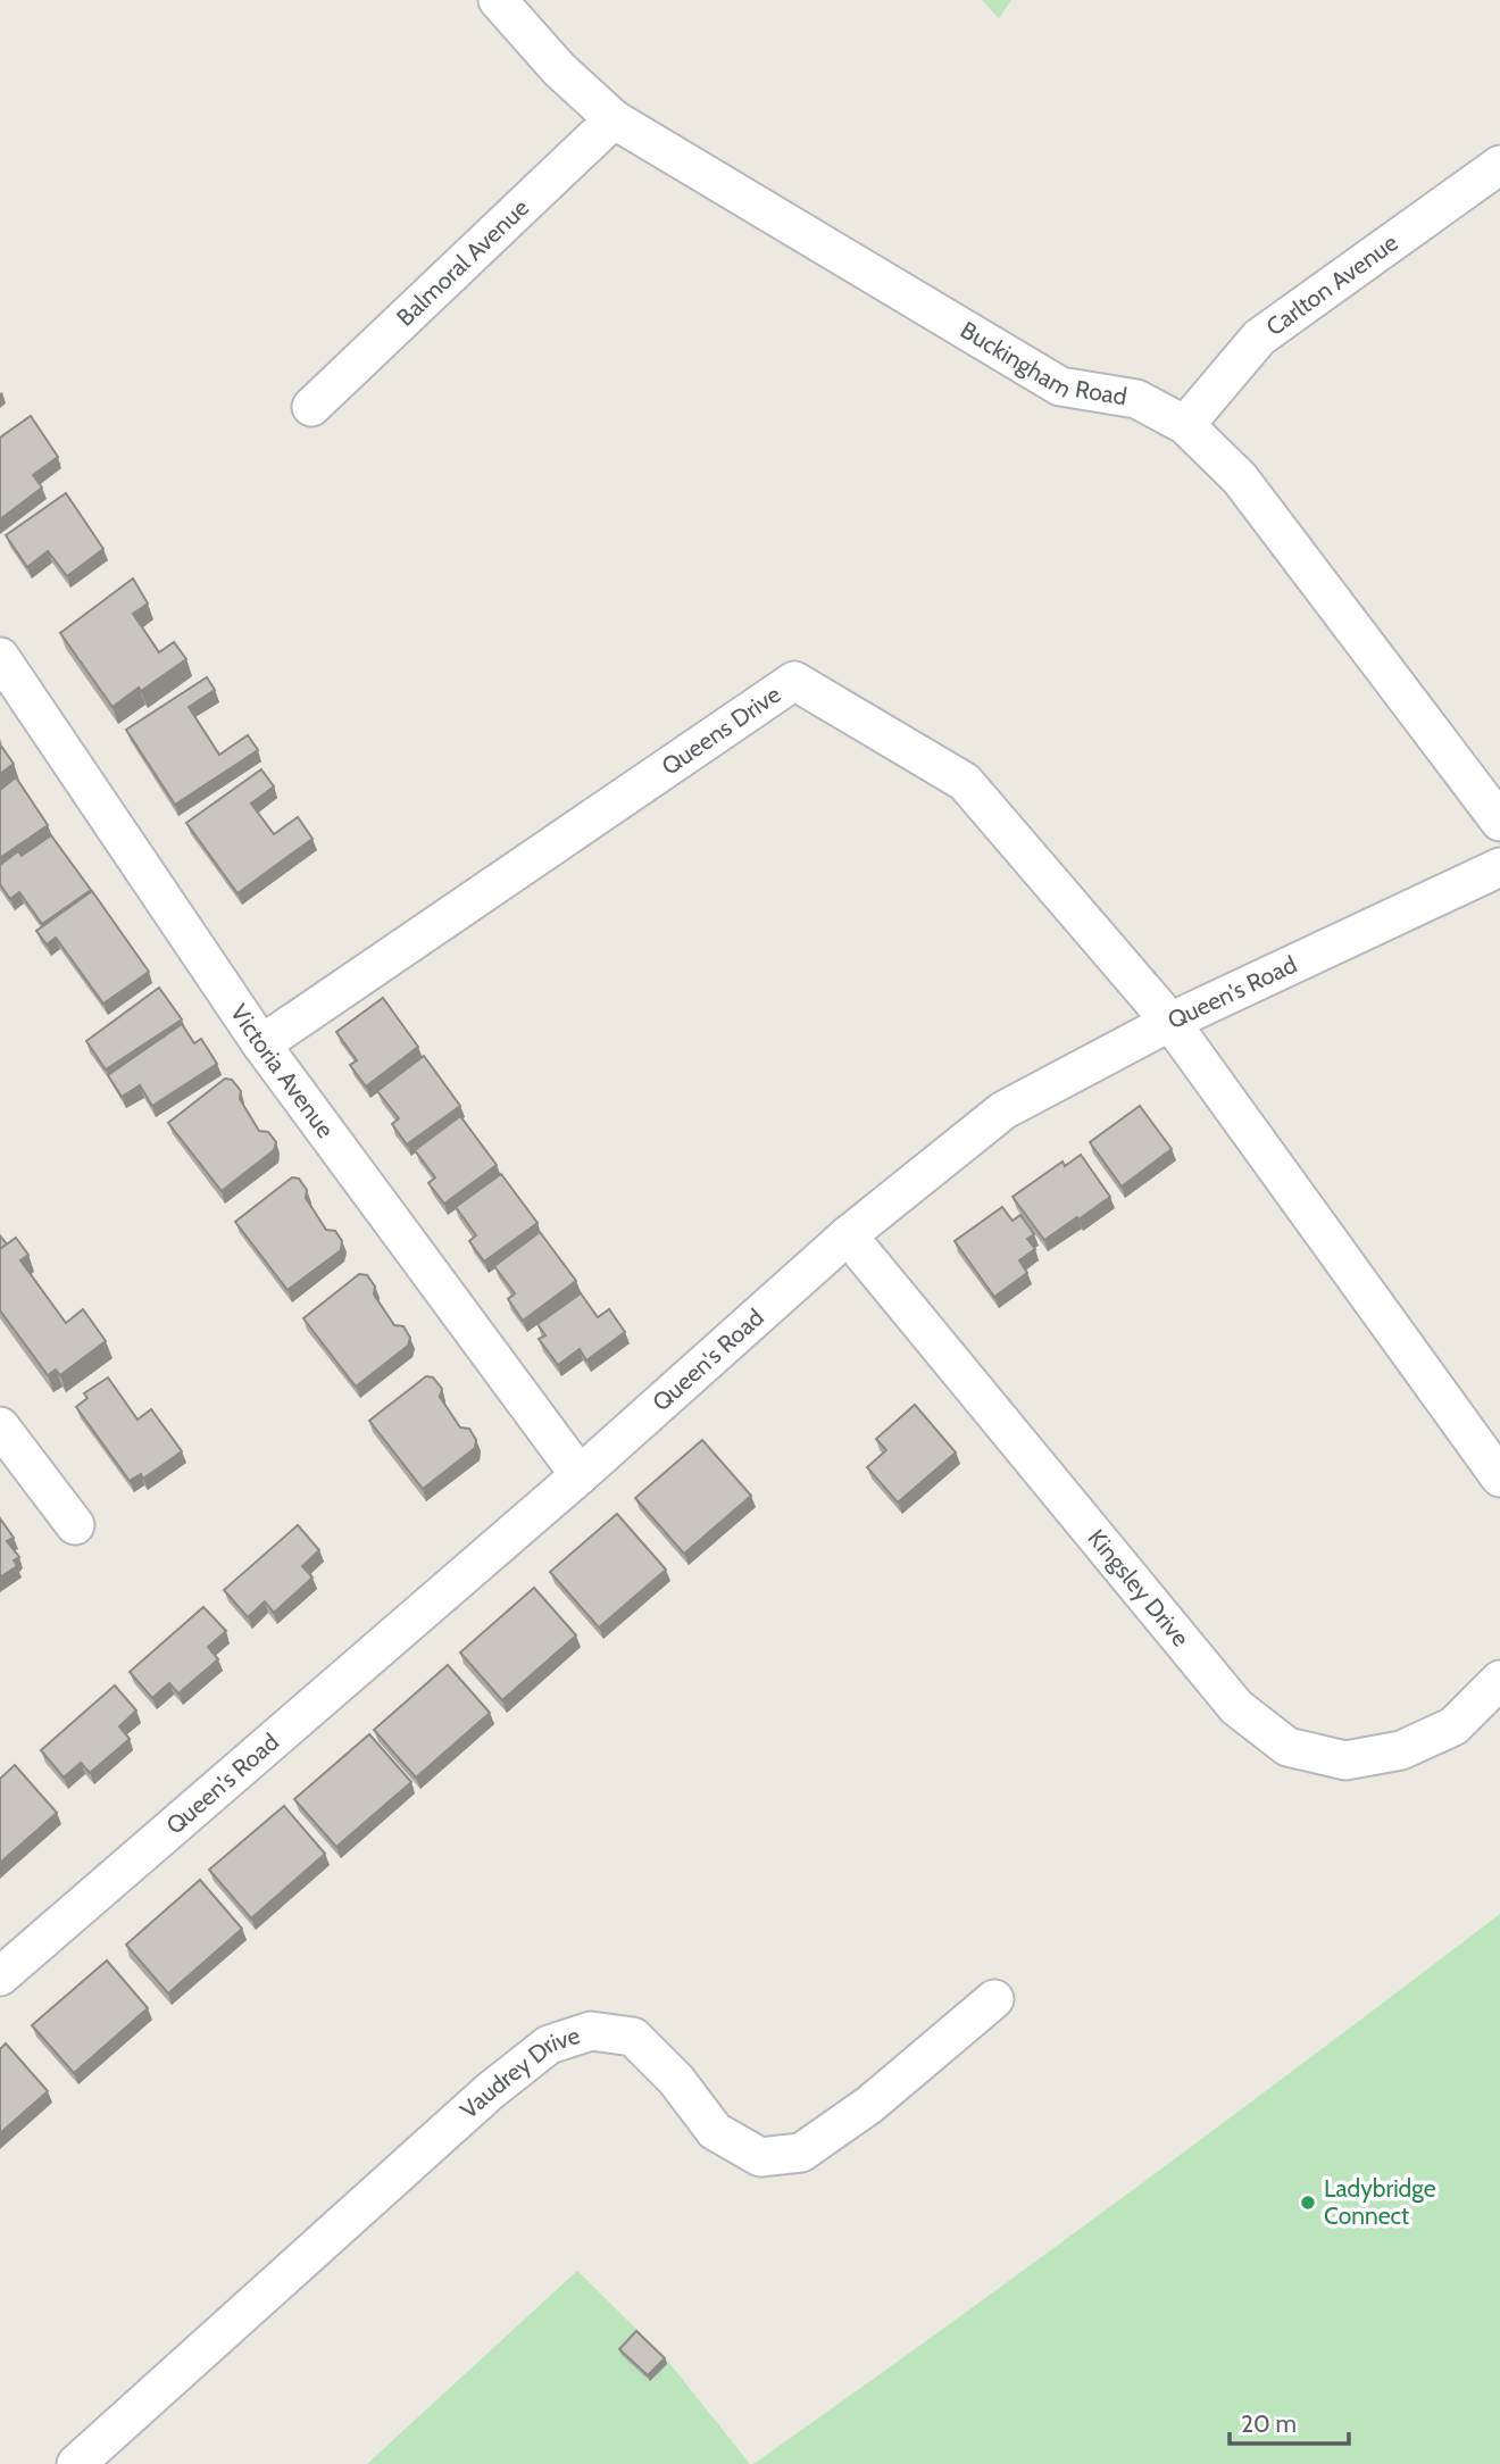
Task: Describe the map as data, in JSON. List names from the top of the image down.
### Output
{
  "streets": {
    "street": [
      "Balmoral Avenue",
      "Carlton Avenue",
      "Buckingham Road",
      "Queens Drive",
      "Queen's Road",
      "Victoria Avenue",
      "Kingsley Drive",
      "Vaudrey Drive"
    ]
  },
  "crossings": [
    ["Balmoral Avenue", "Buckingham Road"],
    ["Carlton Avenue", "Buckingham Road"],
    ["Queens Drive", "Queen's Road"],
    ["Queens Drive", "Victoria Avenue"],
    ["Queen's Road", "Victoria Avenue"],
    ["Queen's Road", "Kingsley Drive"]
  ],
  "places": ["Ladybridge Connect"],
  "scale_bar": "20 m"
}
